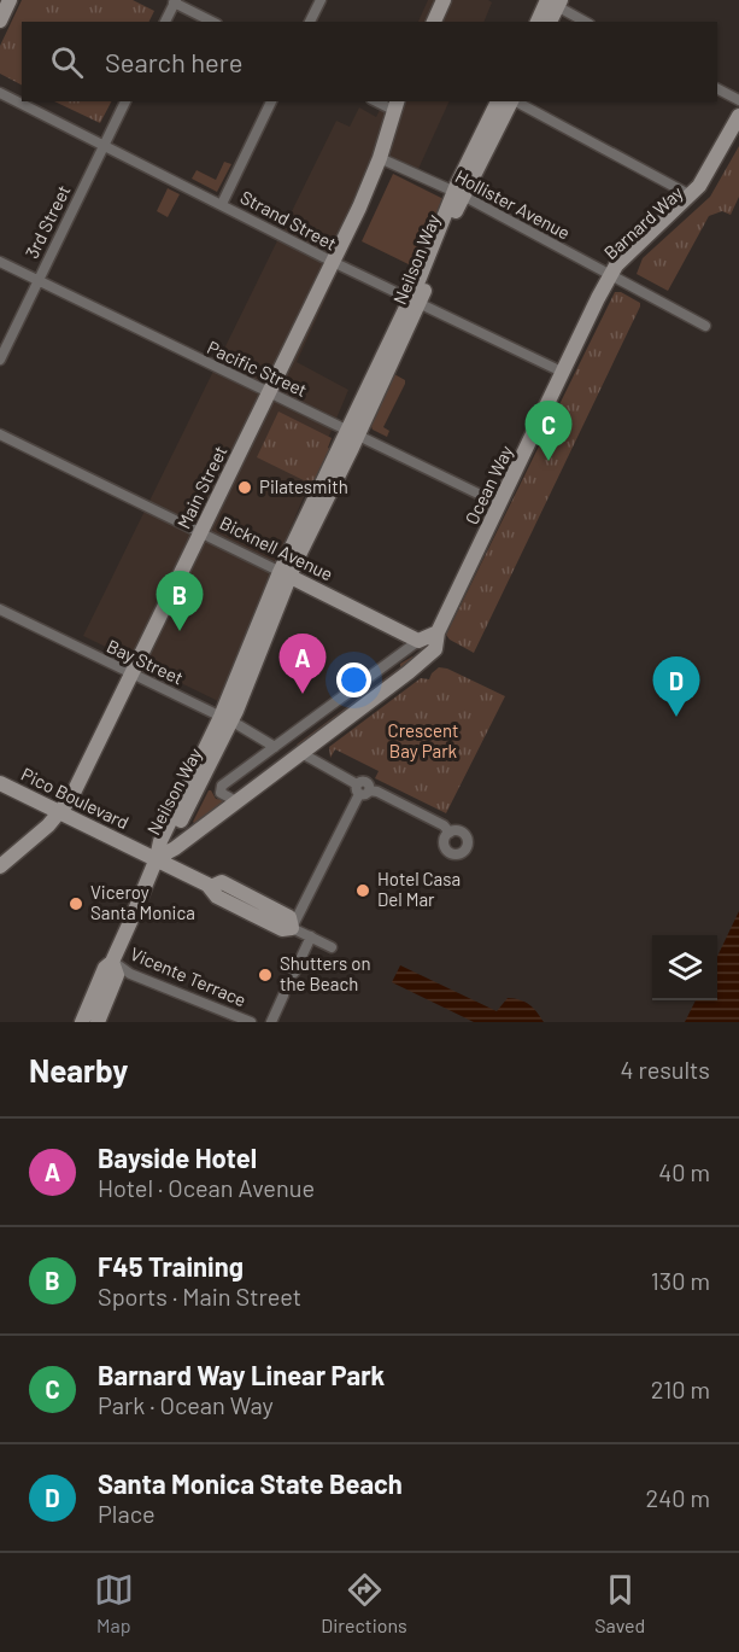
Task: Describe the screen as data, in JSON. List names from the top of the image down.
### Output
{
  "streets": {
    "street": [
      "Hollister Avenue",
      "Strand Street",
      "3rd Street",
      "Barnard Way",
      "Neilson Way",
      "Pacific Street",
      "Ocean Way",
      "Main Street",
      "Bicknell Avenue",
      "Bay Street",
      "Pico Boulevard",
      "Vicente Terrace"
    ]
  },
  "crossings": [
    ["Hollister Avenue", "Barnard Way"],
    ["Hollister Avenue", "Neilson Way"],
    ["Hollister Avenue", "Ocean Way"],
    ["Hollister Avenue", "Main Street"],
    ["Strand Street", "3rd Street"],
    ["Strand Street", "Neilson Way"],
    ["Strand Street", "Ocean Way"],
    ["Strand Street", "Main Street"],
    ["3rd Street", "Pacific Street"],
    ["Barnard Way", "Ocean Way"],
    ["Neilson Way", "Pacific Street"],
    ["Neilson Way", "Bicknell Avenue"],
    ["Neilson Way", "Bay Street"],
    ["Neilson Way", "Pico Boulevard"],
    ["Neilson Way", "Vicente Terrace"],
    ["Pacific Street", "Ocean Way"],
    ["Pacific Street", "Main Street"],
    ["Main Street", "Bicknell Avenue"],
    ["Main Street", "Bay Street"],
    ["Main Street", "Pico Boulevard"]
  ],
  "parks": ["Crescent Bay Park"],
  "places": [
    "Pilatesmith",
    "Hotel Casa Del Mar",
    "Viceroy Santa Monica",
    "Shutters on the Beach"
  ],
  "page": {
    "search": "Search here",
    "pins": [
      "C",
      "B",
      "A",
      "D"
    ],
    "heading": ["Nearby", "4 results"],
    "list": [
      {
        "mark": "A",
        "name": "Bayside Hotel",
        "note": "Hotel · Ocean Avenue",
        "value": "40 m"
      },
      {
        "mark": "B",
        "name": "F45 Training",
        "note": "Sports · Main Street",
        "value": "130 m"
      },
      {
        "mark": "C",
        "name": "Barnard Way Linear Park",
        "note": "Park · Ocean Way",
        "value": "210 m"
      },
      {
        "mark": "D",
        "name": "Santa Monica State Beach",
        "note": "Place",
        "value": "240 m"
      }
    ],
    "nav": ["Map", "Directions", "Saved"]
  }
}
